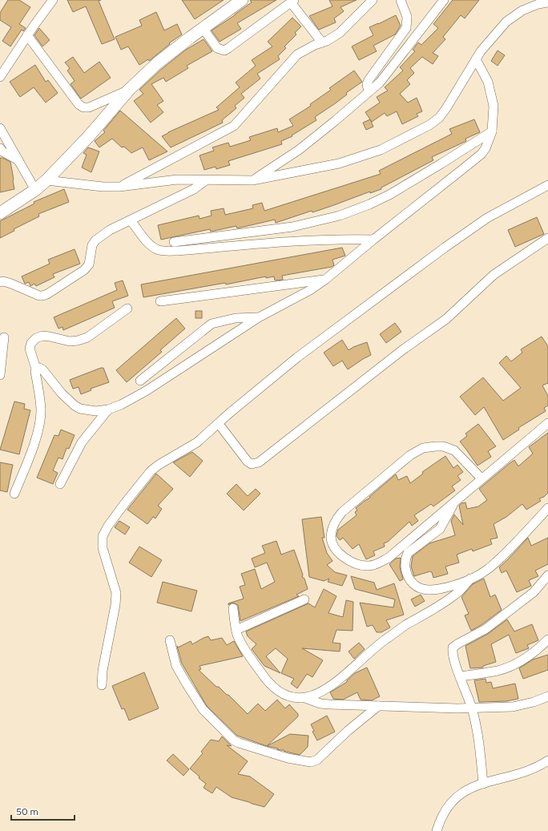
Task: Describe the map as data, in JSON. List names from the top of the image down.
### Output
{
  "scale_bar": "50 m"
}
